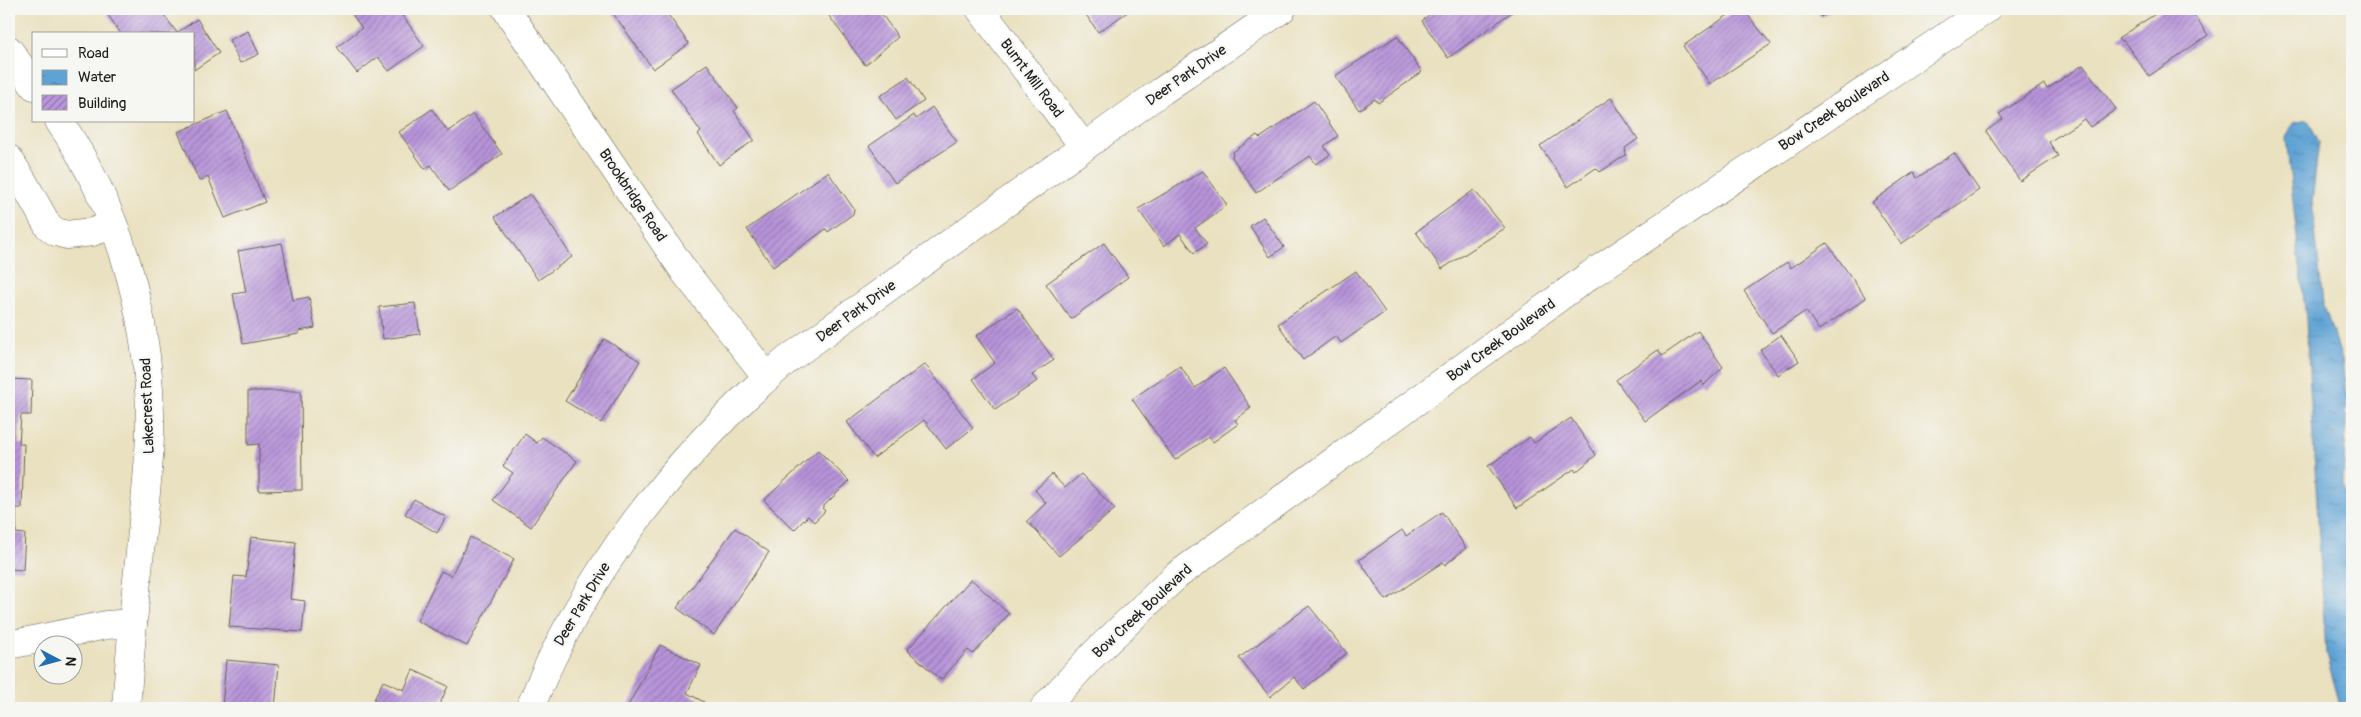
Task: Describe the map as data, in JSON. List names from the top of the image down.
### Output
{
  "streets": {
    "street": [
      "Deer Park Drive",
      "Burnt Mill Road",
      "Bow Creek Boulevard",
      "Brookbridge Road",
      "Lakecrest Road"
    ]
  },
  "crossings": [
    ["Deer Park Drive", "Burnt Mill Road"],
    ["Deer Park Drive", "Brookbridge Road"]
  ],
  "legend": ["Road", "Water", "Building"],
  "north": "right"
}
